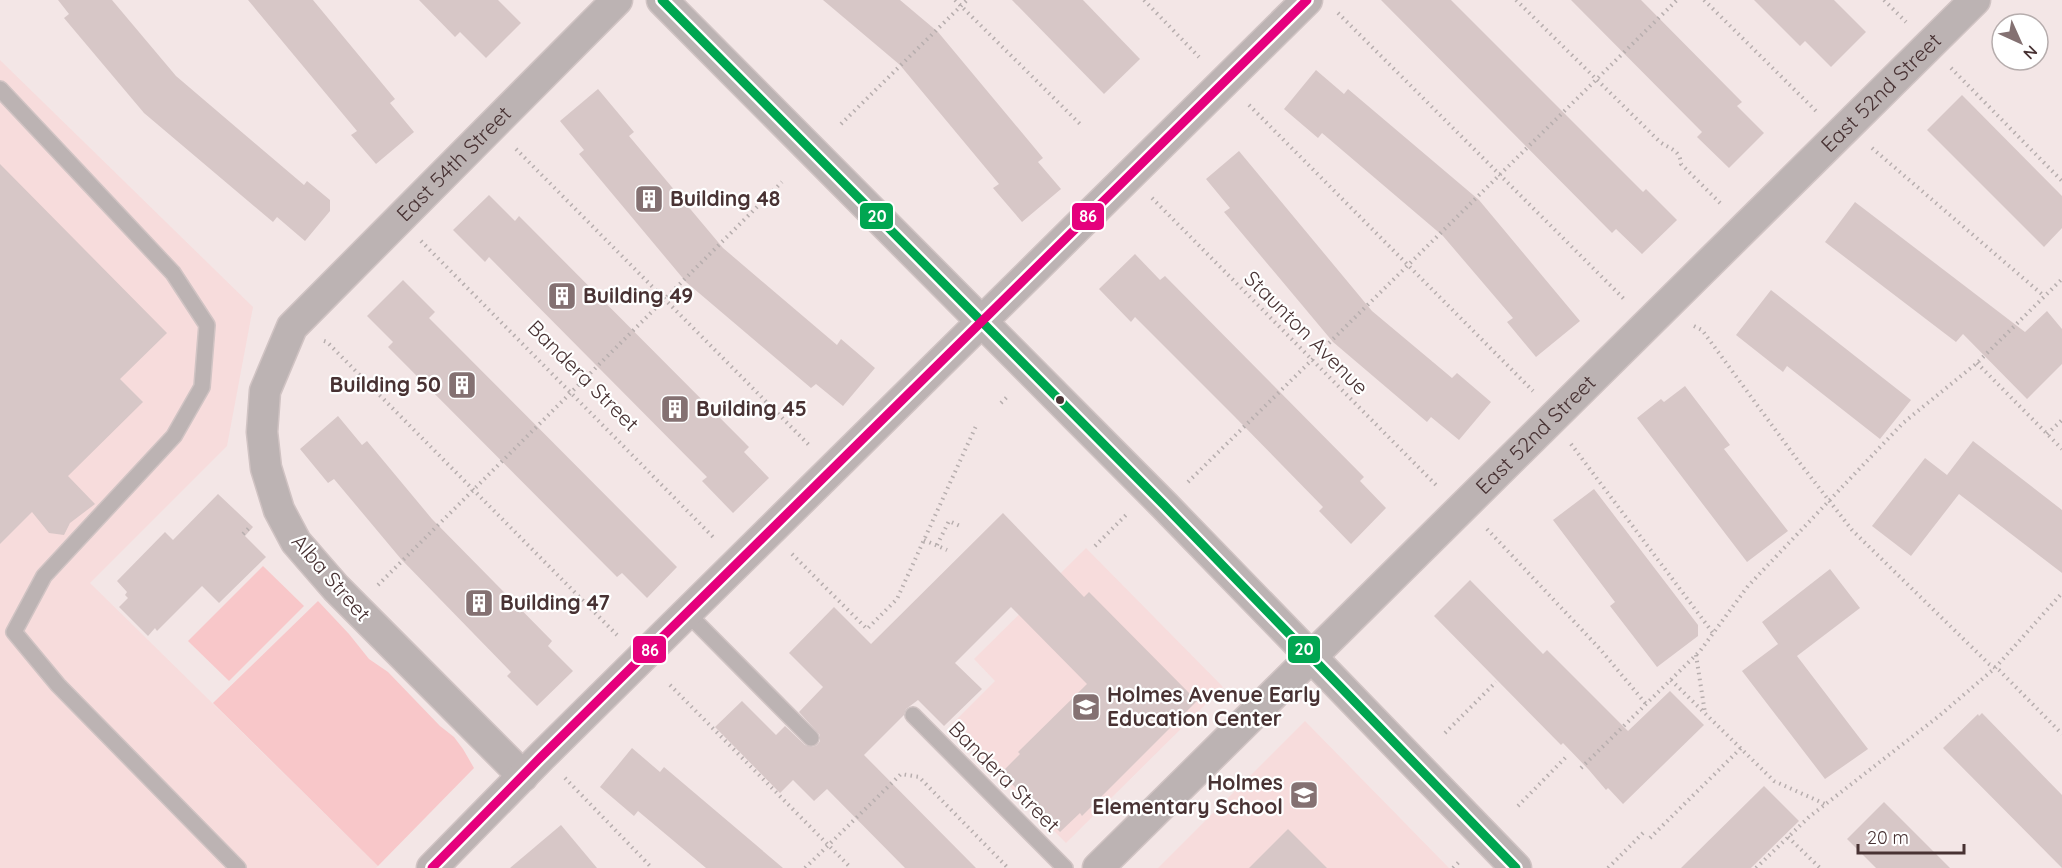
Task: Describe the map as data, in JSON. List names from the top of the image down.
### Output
{
  "streets": {
    "street": ["East 52nd Street", "East 54th Street", "Alba Street"],
    "lane": ["Bandera Street"],
    "path": ["Staunton Avenue"]
  },
  "crossings": [
    ["East 54th Street", "Alba Street"]
  ],
  "places": {
    "building": [
      "Building 48",
      "Building 49",
      "Building 50",
      "Building 45",
      "Building 47"
    ],
    "school or university": ["Holmes Avenue Early Education Center", "Holmes Elementary School"]
  },
  "lines": ["transit line 20", "transit line 86"],
  "scale_bar": "20 m",
  "north": "bottom right"
}
